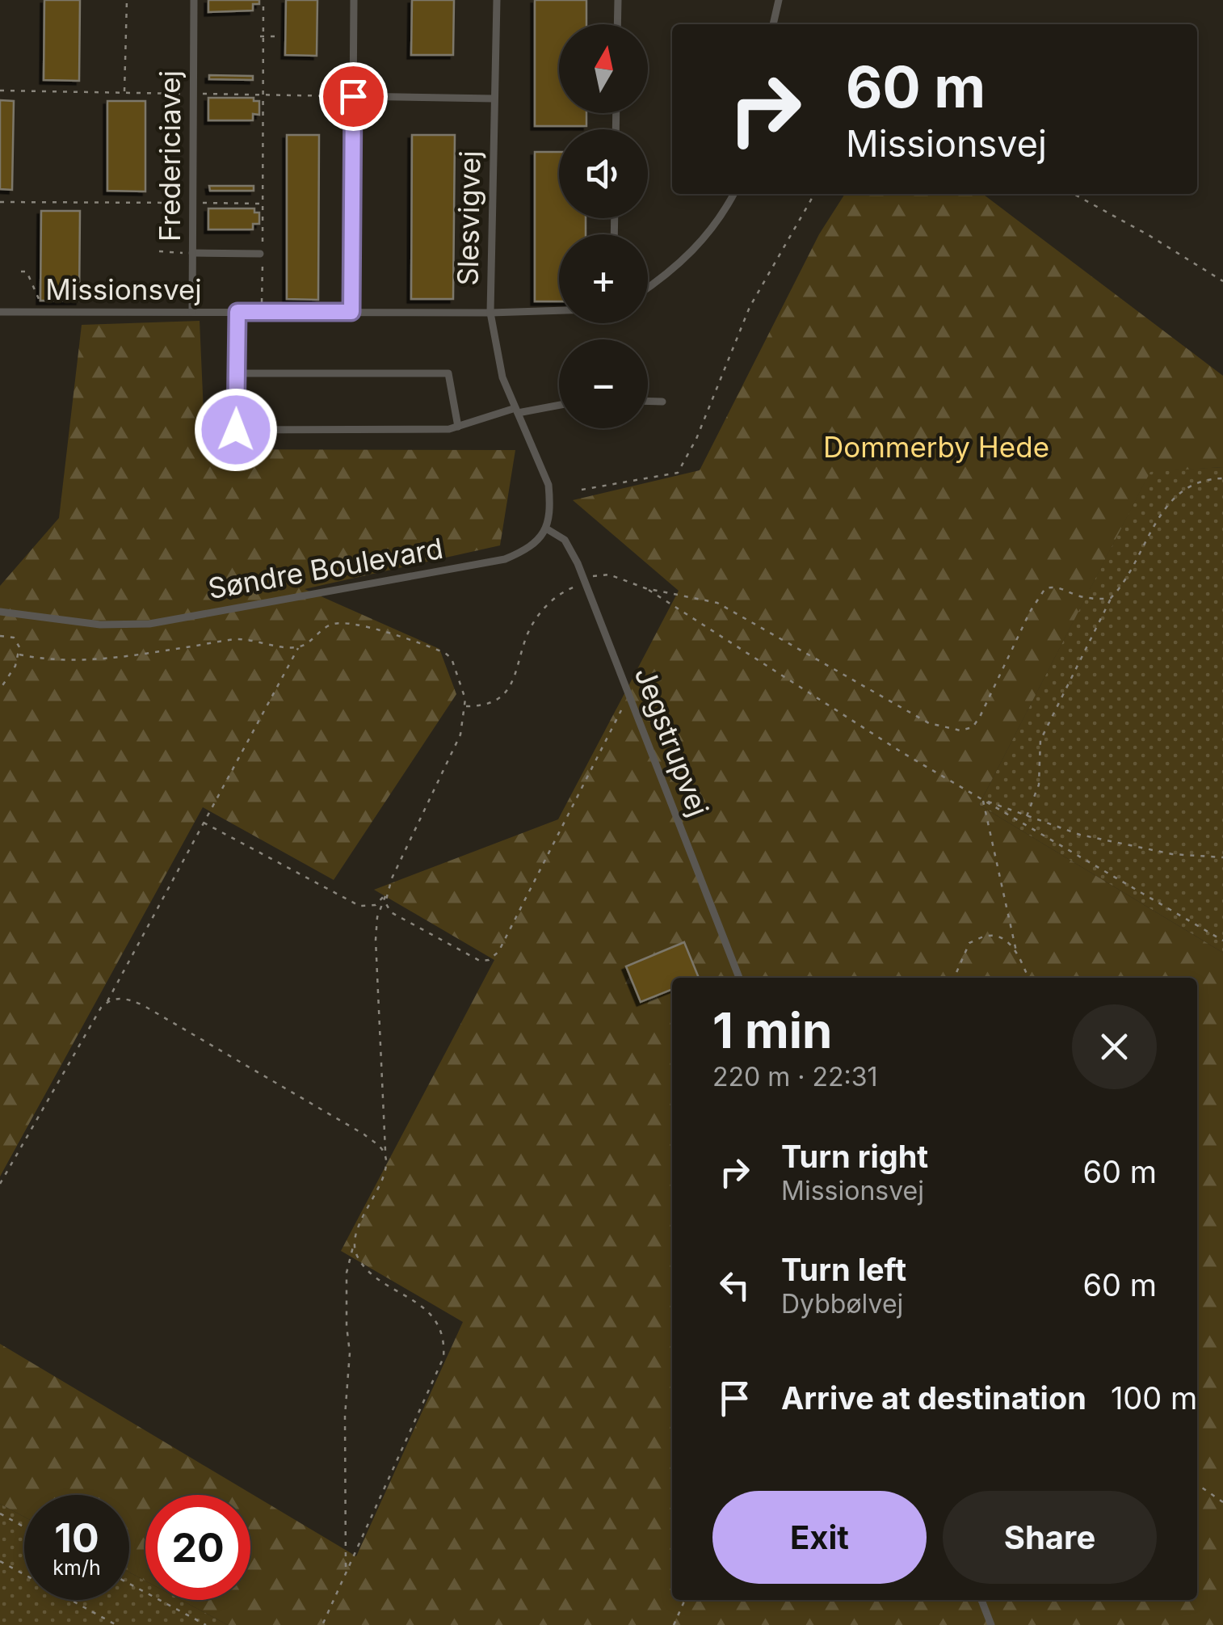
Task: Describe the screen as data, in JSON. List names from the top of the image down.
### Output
{
  "streets": {
    "lane": [
      "Fredericiavej",
      "Slesvigvej",
      "Missionsvej",
      "Søndre Boulevard",
      "Jegstrupvej"
    ]
  },
  "crossings": [
    ["Fredericiavej", "Missionsvej"],
    ["Slesvigvej", "Missionsvej"],
    ["Slesvigvej", "Søndre Boulevard"],
    ["Slesvigvej", "Jegstrupvej"],
    ["Søndre Boulevard", "Jegstrupvej"]
  ],
  "parks": ["Dommerby Hede"],
  "north": "top",
  "page": {
    "map_buttons": ["+", "−"],
    "turn": ["60 m", "Missionsvej"],
    "heading": ["1 min", "220 m · 22:31"],
    "list": [
      {
        "name": "Turn right",
        "note": "Missionsvej",
        "value": "60 m"
      },
      {
        "name": "Turn left",
        "note": "Dybbølvej",
        "value": "60 m"
      },
      {
        "name": "Arrive at destination",
        "value": "100 m"
      }
    ],
    "buttons": ["Exit", "Share"],
    "speed": "10 km/h",
    "limit": "20"
  }
}
